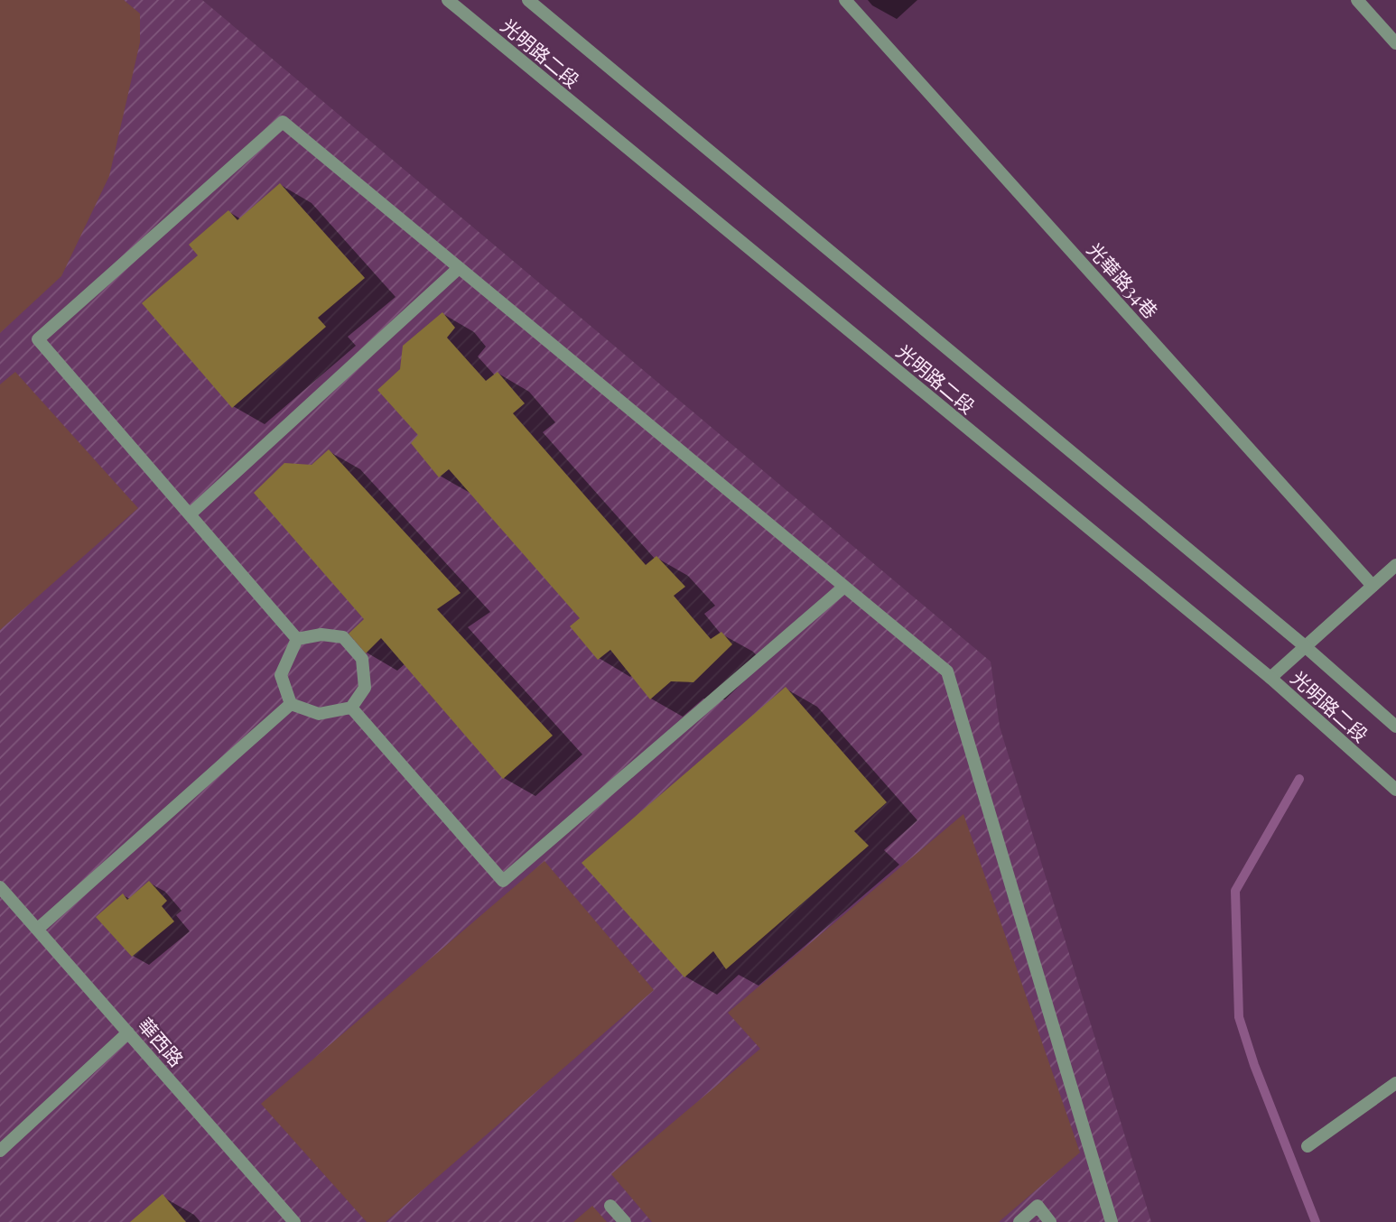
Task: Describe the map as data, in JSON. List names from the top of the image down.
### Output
{
  "streets": {
    "street": ["光明路二段", "光華路34巷", "華西路"]
  }
}
